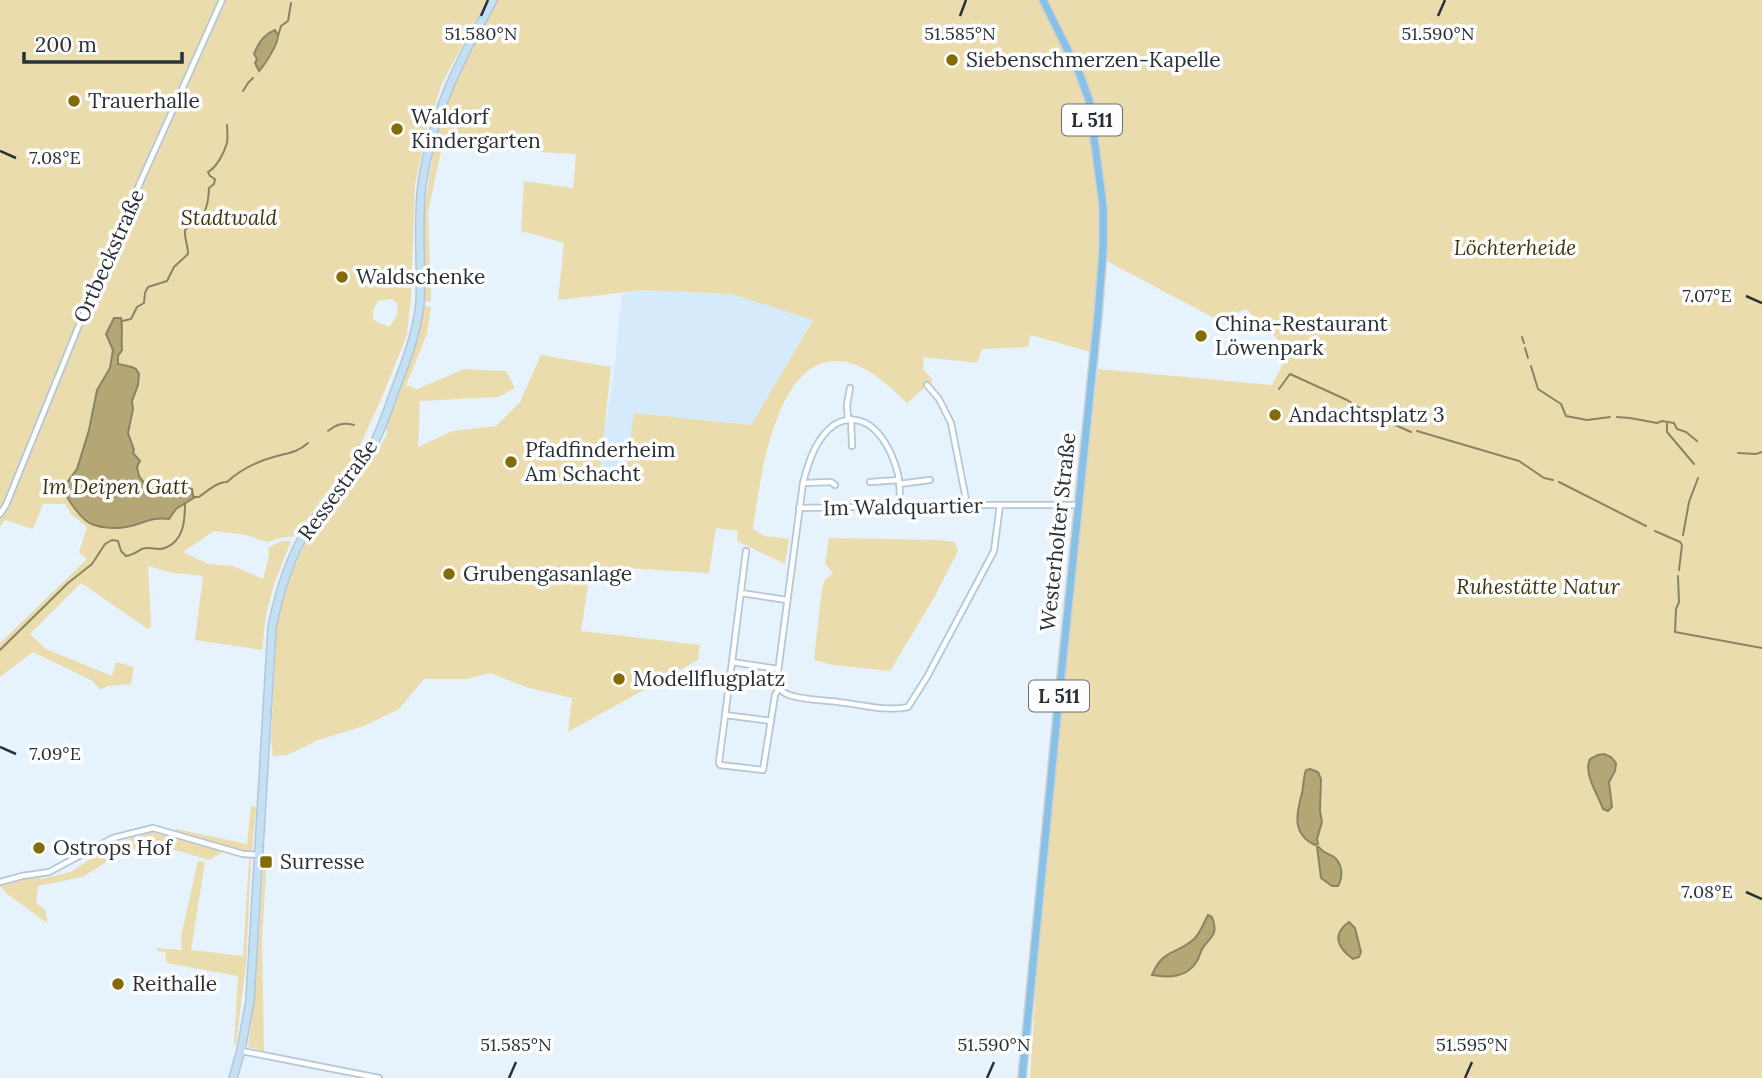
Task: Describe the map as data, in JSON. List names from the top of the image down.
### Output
{
  "streets": {
    "main road": ["L 511", "Ressestraße", "Westerholter Straße"],
    "street": ["Ortbeckstraße", "Im Waldquartier"]
  },
  "crossings": [
    ["Im Waldquartier", "Westerholter Straße"]
  ],
  "parks": [
    "Stadtwald",
    "Löchterheide",
    "Im Deipen Gatt",
    "Ruhestätte Natur"
  ],
  "places": {
    "other": [
      "Siebenschmerzen-Kapelle",
      "Trauerhalle",
      "Waldorf Kindergarten",
      "Waldschenke",
      "China-Restaurant Löwenpark",
      "Andachtsplatz 3",
      "Pfadfinderheim Am Schacht",
      "Grubengasanlage",
      "Modellflugplatz",
      "Ostrops Hof",
      "Reithalle"
    ],
    "transit": ["Surresse"]
  },
  "scale_bar": "200 m",
  "coordinates": [
    "51.580°N",
    "51.585°N",
    "51.590°N",
    "7.08°E",
    "7.07°E",
    "7.09°E",
    "51.595°N"
  ]
}
